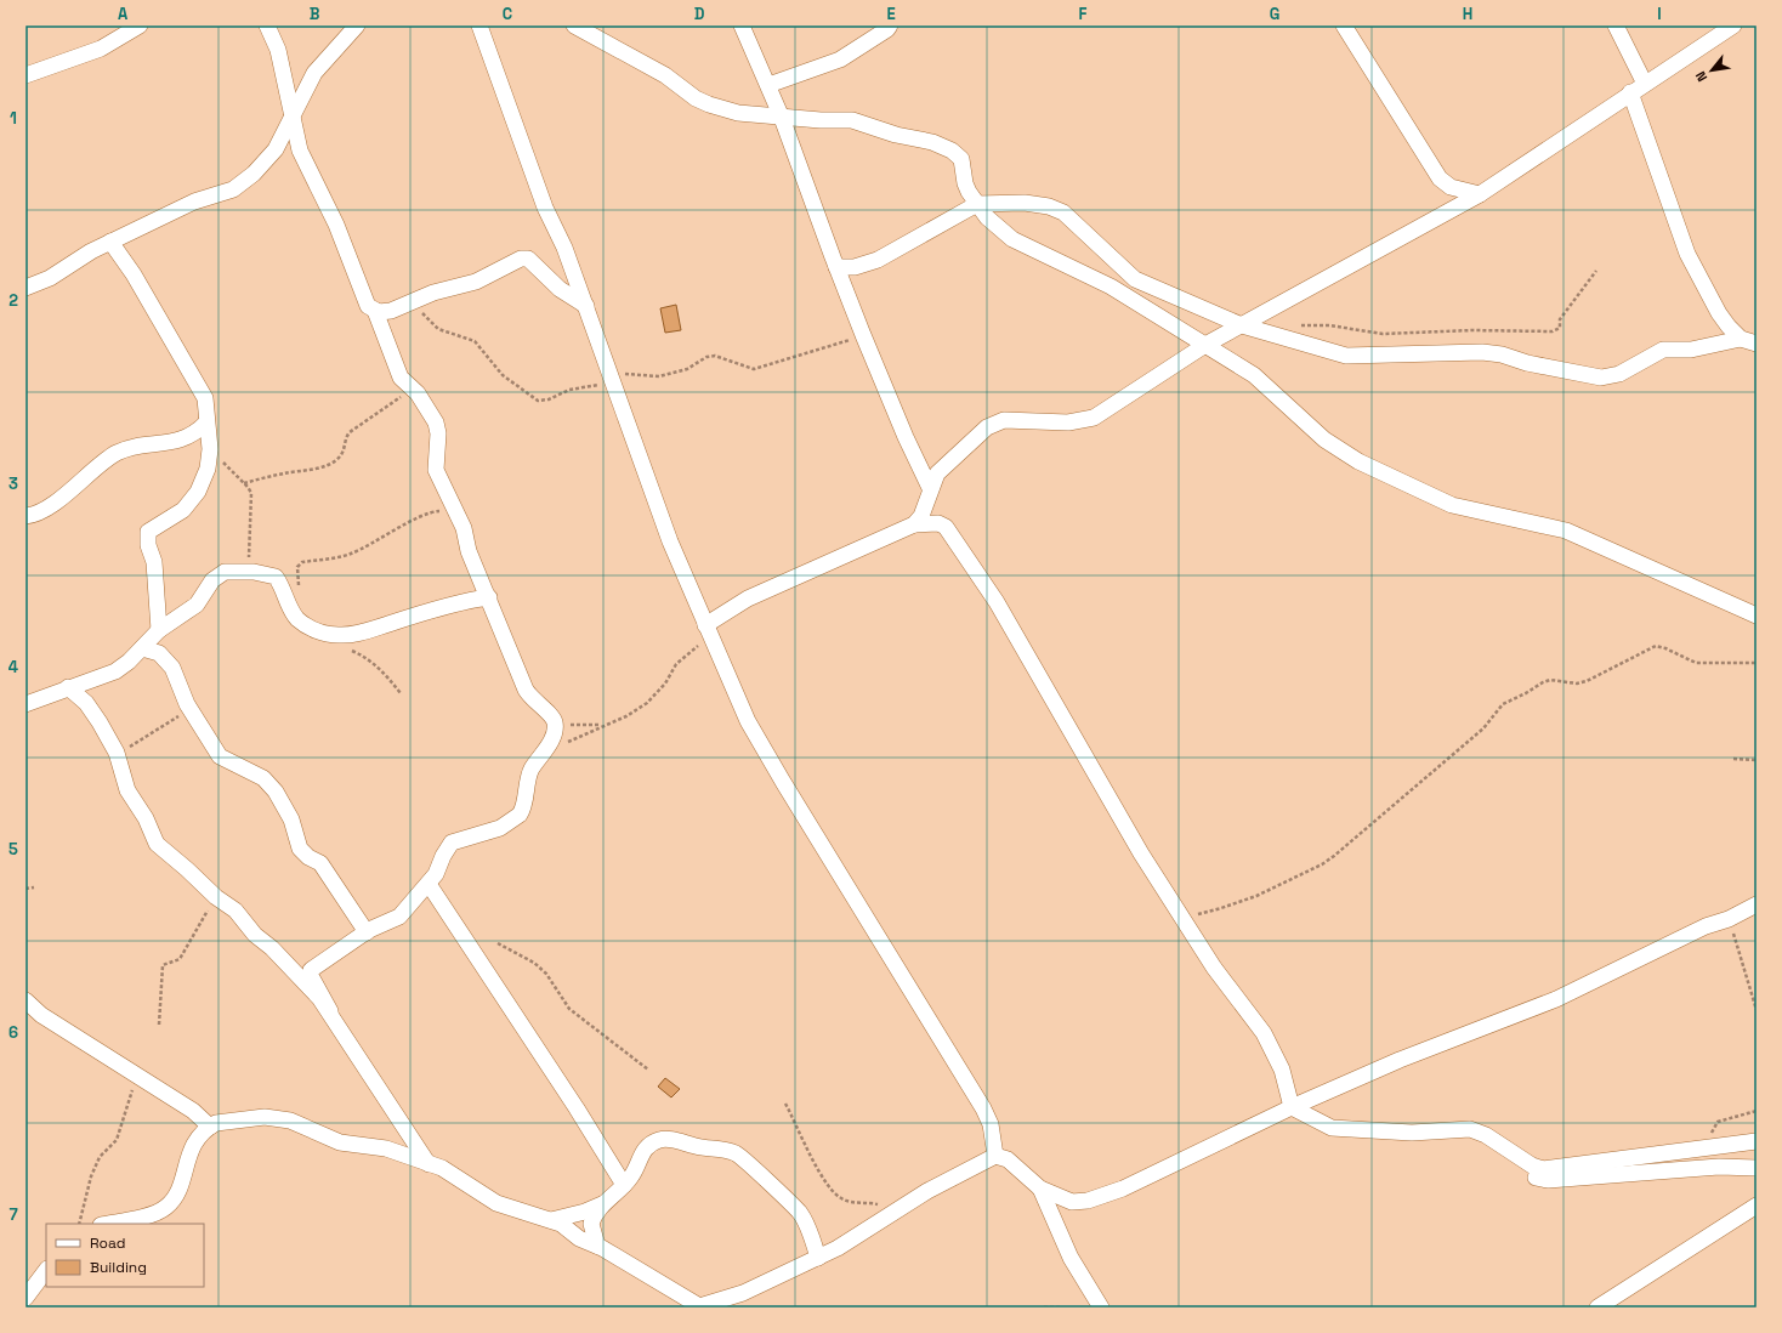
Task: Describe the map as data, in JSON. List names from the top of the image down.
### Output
{
  "legend": ["Road", "Building"],
  "north": "bottom left",
  "grid": {
    "columns": [
      "A",
      "B",
      "C",
      "D",
      "E",
      "F",
      "G",
      "H",
      "I"
    ],
    "rows": [
      "1",
      "2",
      "3",
      "4",
      "5",
      "6",
      "7"
    ]
  }
}
